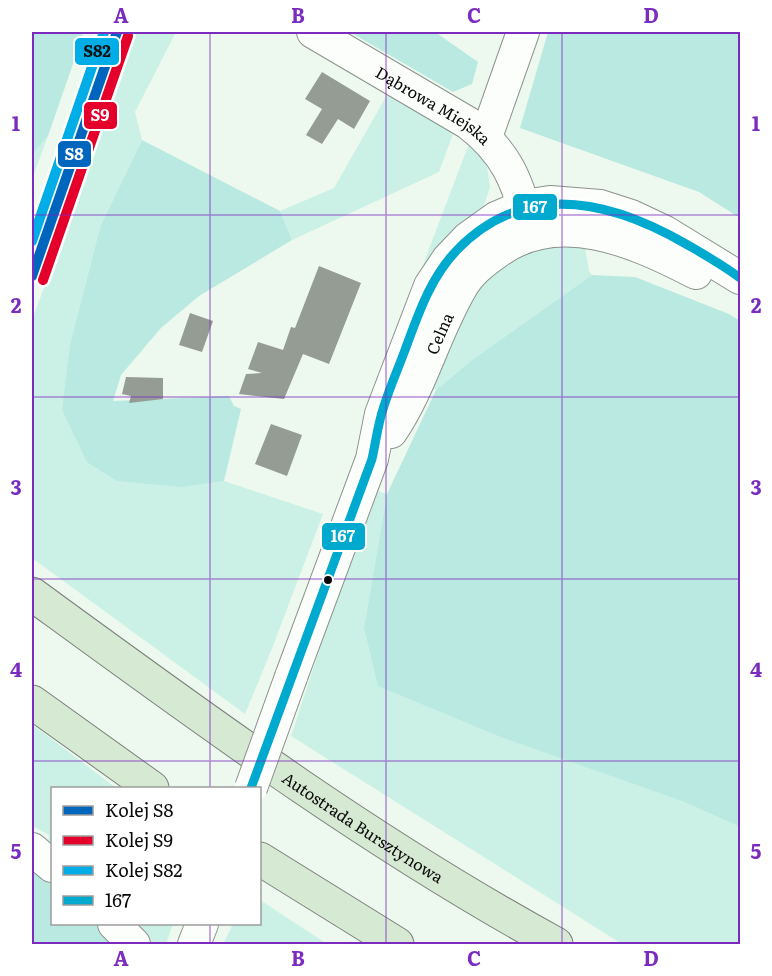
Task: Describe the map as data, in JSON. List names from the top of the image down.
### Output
{
  "streets": {
    "highway": ["Autostrada Bursztynowa"],
    "street": ["Dąbrowa Miejska", "Celna"]
  },
  "crossings": [
    ["Dąbrowa Miejska", "Celna"]
  ],
  "lines": [
    "rail line S8",
    "rail line S82",
    "rail line S9",
    "transit line 167"
  ],
  "legend": [
    "Kolej S8",
    "Kolej S9",
    "Kolej S82",
    "167"
  ],
  "grid": {
    "columns": [
      "A",
      "B",
      "C",
      "D"
    ],
    "rows": [
      "1",
      "2",
      "3",
      "4",
      "5"
    ]
  }
}
